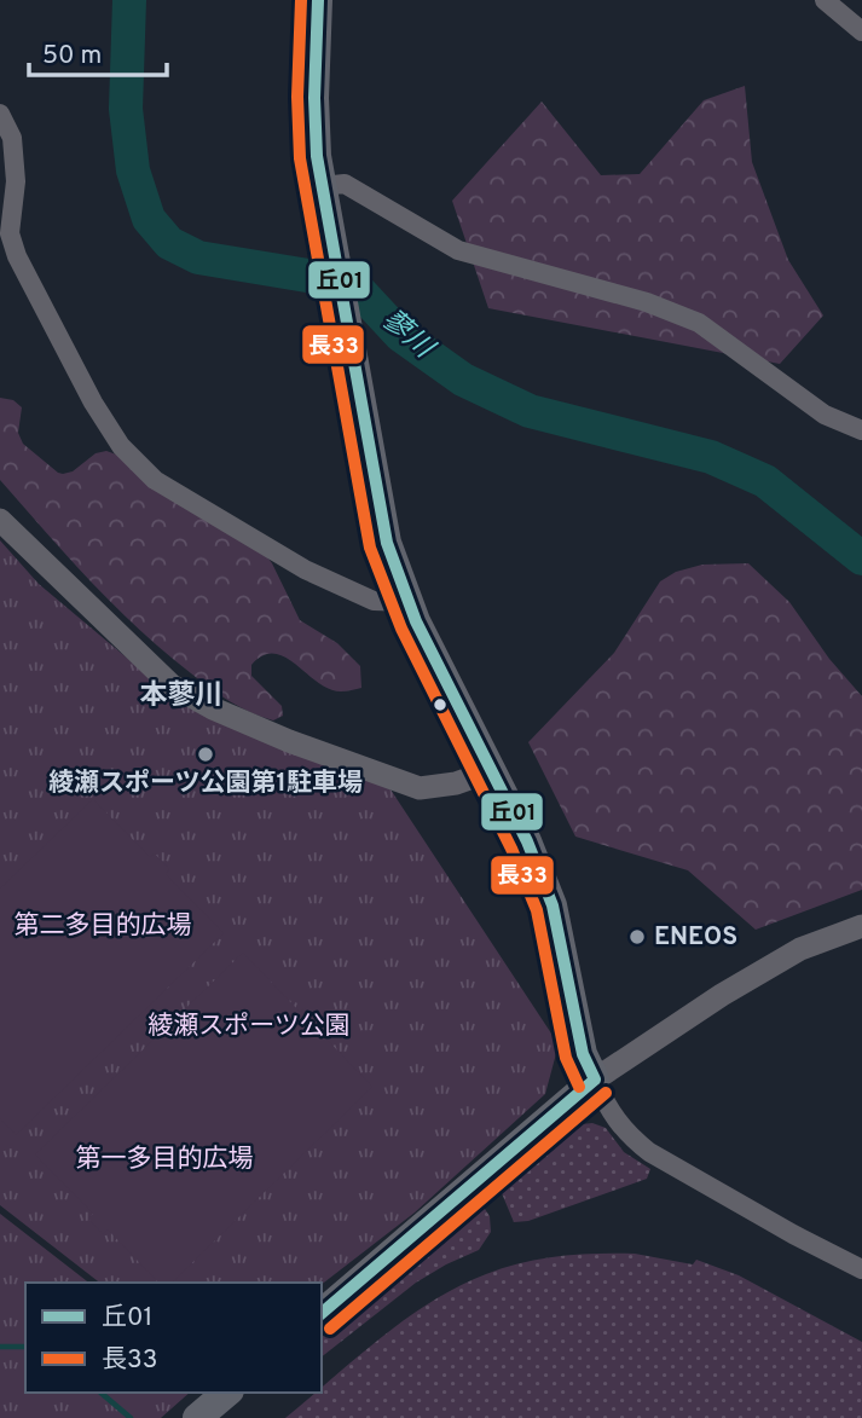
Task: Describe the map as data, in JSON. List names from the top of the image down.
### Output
{
  "districts": ["本蓼川"],
  "water": ["蓼川"],
  "parks": ["第二多目的広場", "綾瀬スポーツ公園", "第一多目的広場"],
  "places": ["綾瀬スポーツ公園第1駐車場", "ENEOS"],
  "lines": ["transit line 丘01", "transit line 長33"],
  "legend": ["丘01", "長33"],
  "scale_bar": "50 m"
}
